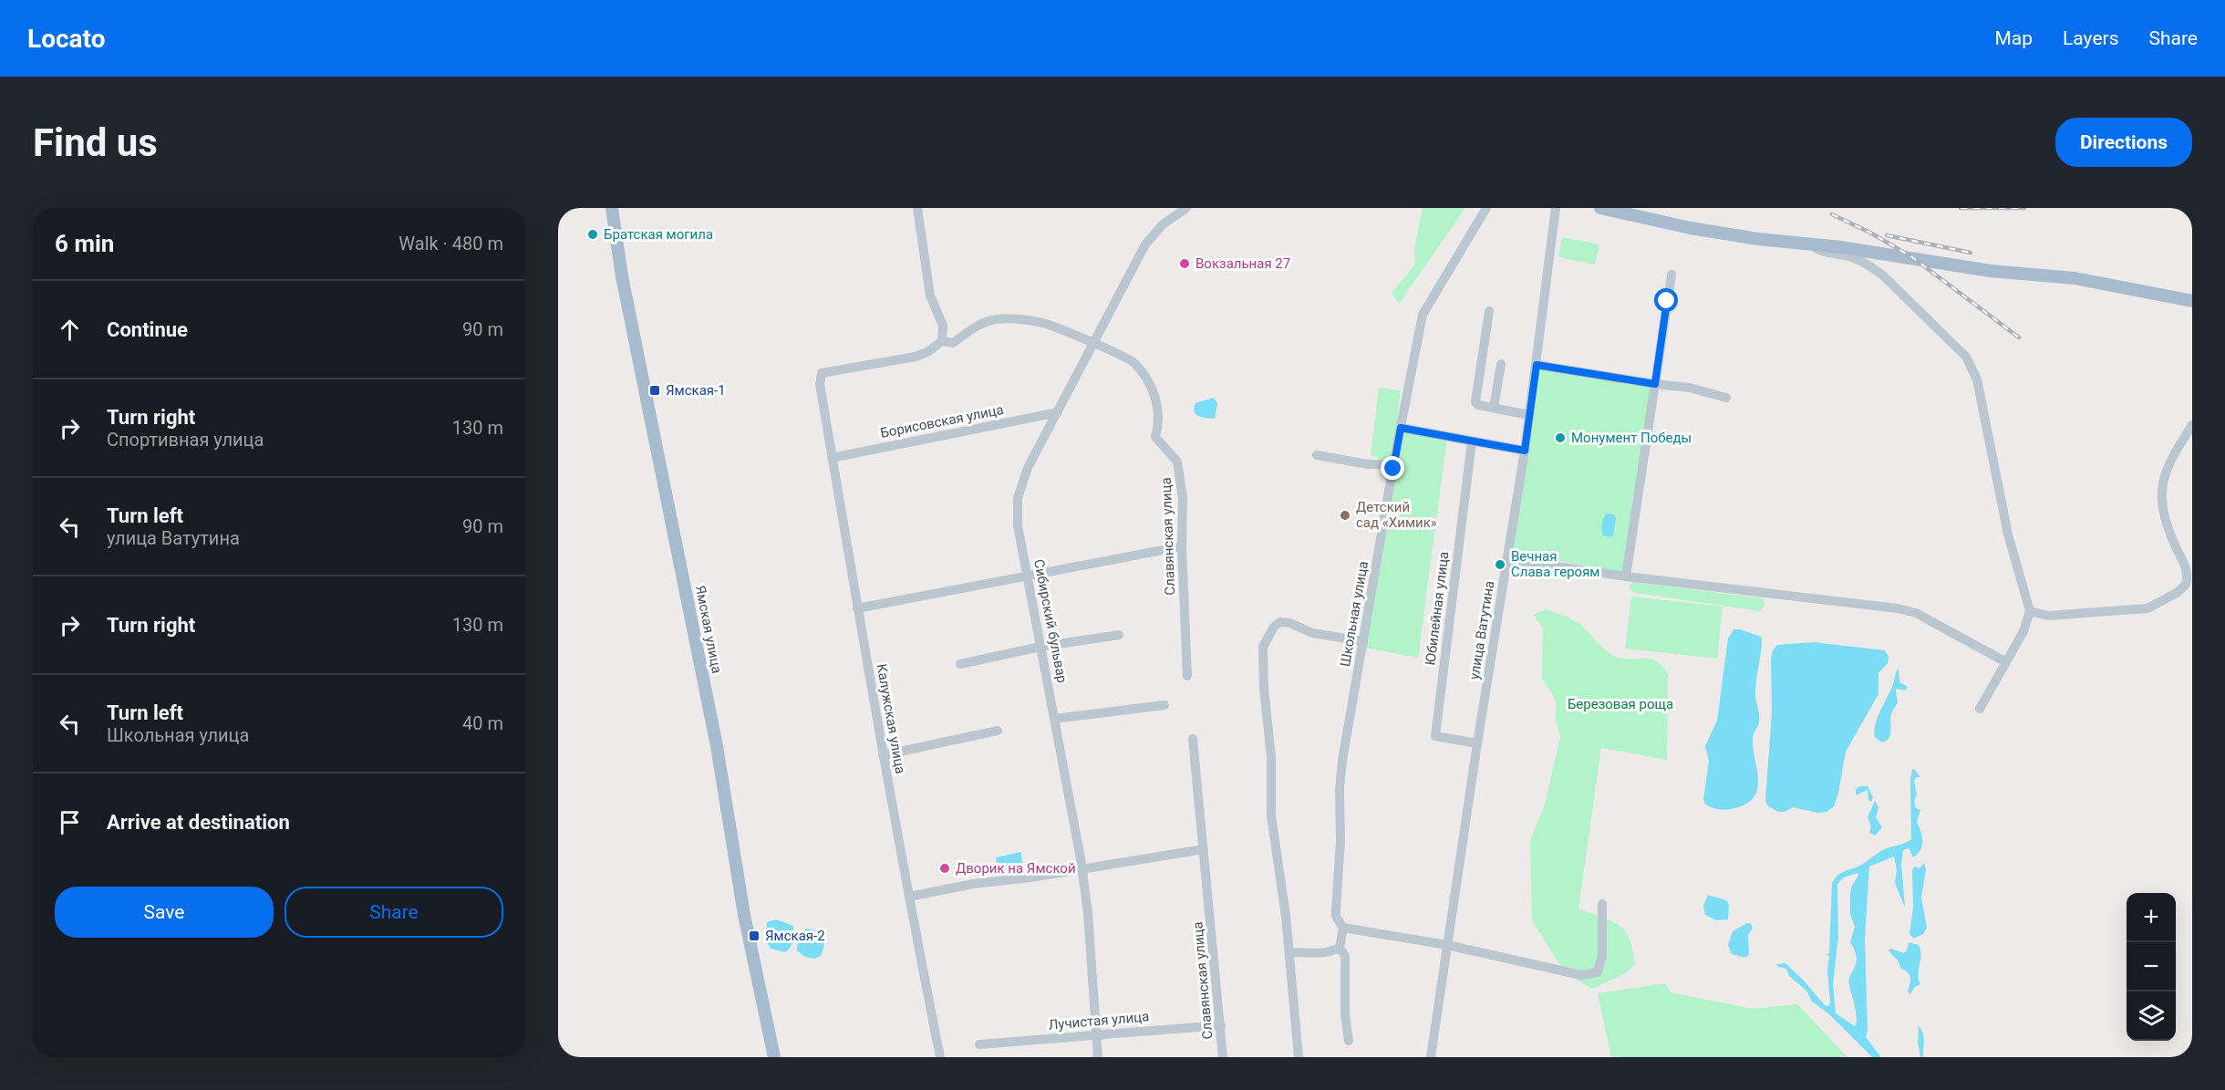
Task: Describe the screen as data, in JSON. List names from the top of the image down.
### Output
{
  "streets": {
    "main road": ["Ямская улица"],
    "street": [
      "Борисовская улица",
      "Славянская улица",
      "Юбилейная улица",
      "Школьная улица",
      "Сибирский бульвар",
      "улица Ватутина",
      "Калужская улица",
      "Лучистая улица"
    ]
  },
  "crossings": [
    ["Борисовская улица", "Сибирский бульвар"],
    ["Борисовская улица", "Калужская улица"],
    ["Славянская улица", "Сибирский бульвар"],
    ["Славянская улица", "Калужская улица"],
    ["Славянская улица", "Лучистая улица"],
    ["Юбилейная улица", "улица Ватутина"],
    ["Сибирский бульвар", "Лучистая улица"]
  ],
  "parks": ["Березовая роща"],
  "places": {
    "other": [
      "Братская могила",
      "Вокзальная 27",
      "Монумент Победы",
      "Детский сад «Химик»",
      "Вечная Слава героям",
      "Дворик на Ямской"
    ],
    "transit": ["Ямская-1", "Ямская-2"]
  },
  "page": {
    "header": "Locato",
    "nav": ["Map", "Layers", "Share"],
    "buttons": [
      "Directions",
      ["Save", "Share"]
    ],
    "title": "Find us",
    "heading": ["6 min", "Walk · 480 m"],
    "list": [
      ["Continue", "90 m"],
      ["Turn right", "Спортивная улица", "130 m"],
      ["Turn left", "улица Ватутина", "90 m"],
      ["Turn right", "130 m"],
      ["Turn left", "Школьная улица", "40 m"],
      "Arrive at destination"
    ],
    "map_buttons": ["+", "−"]
  }
}
